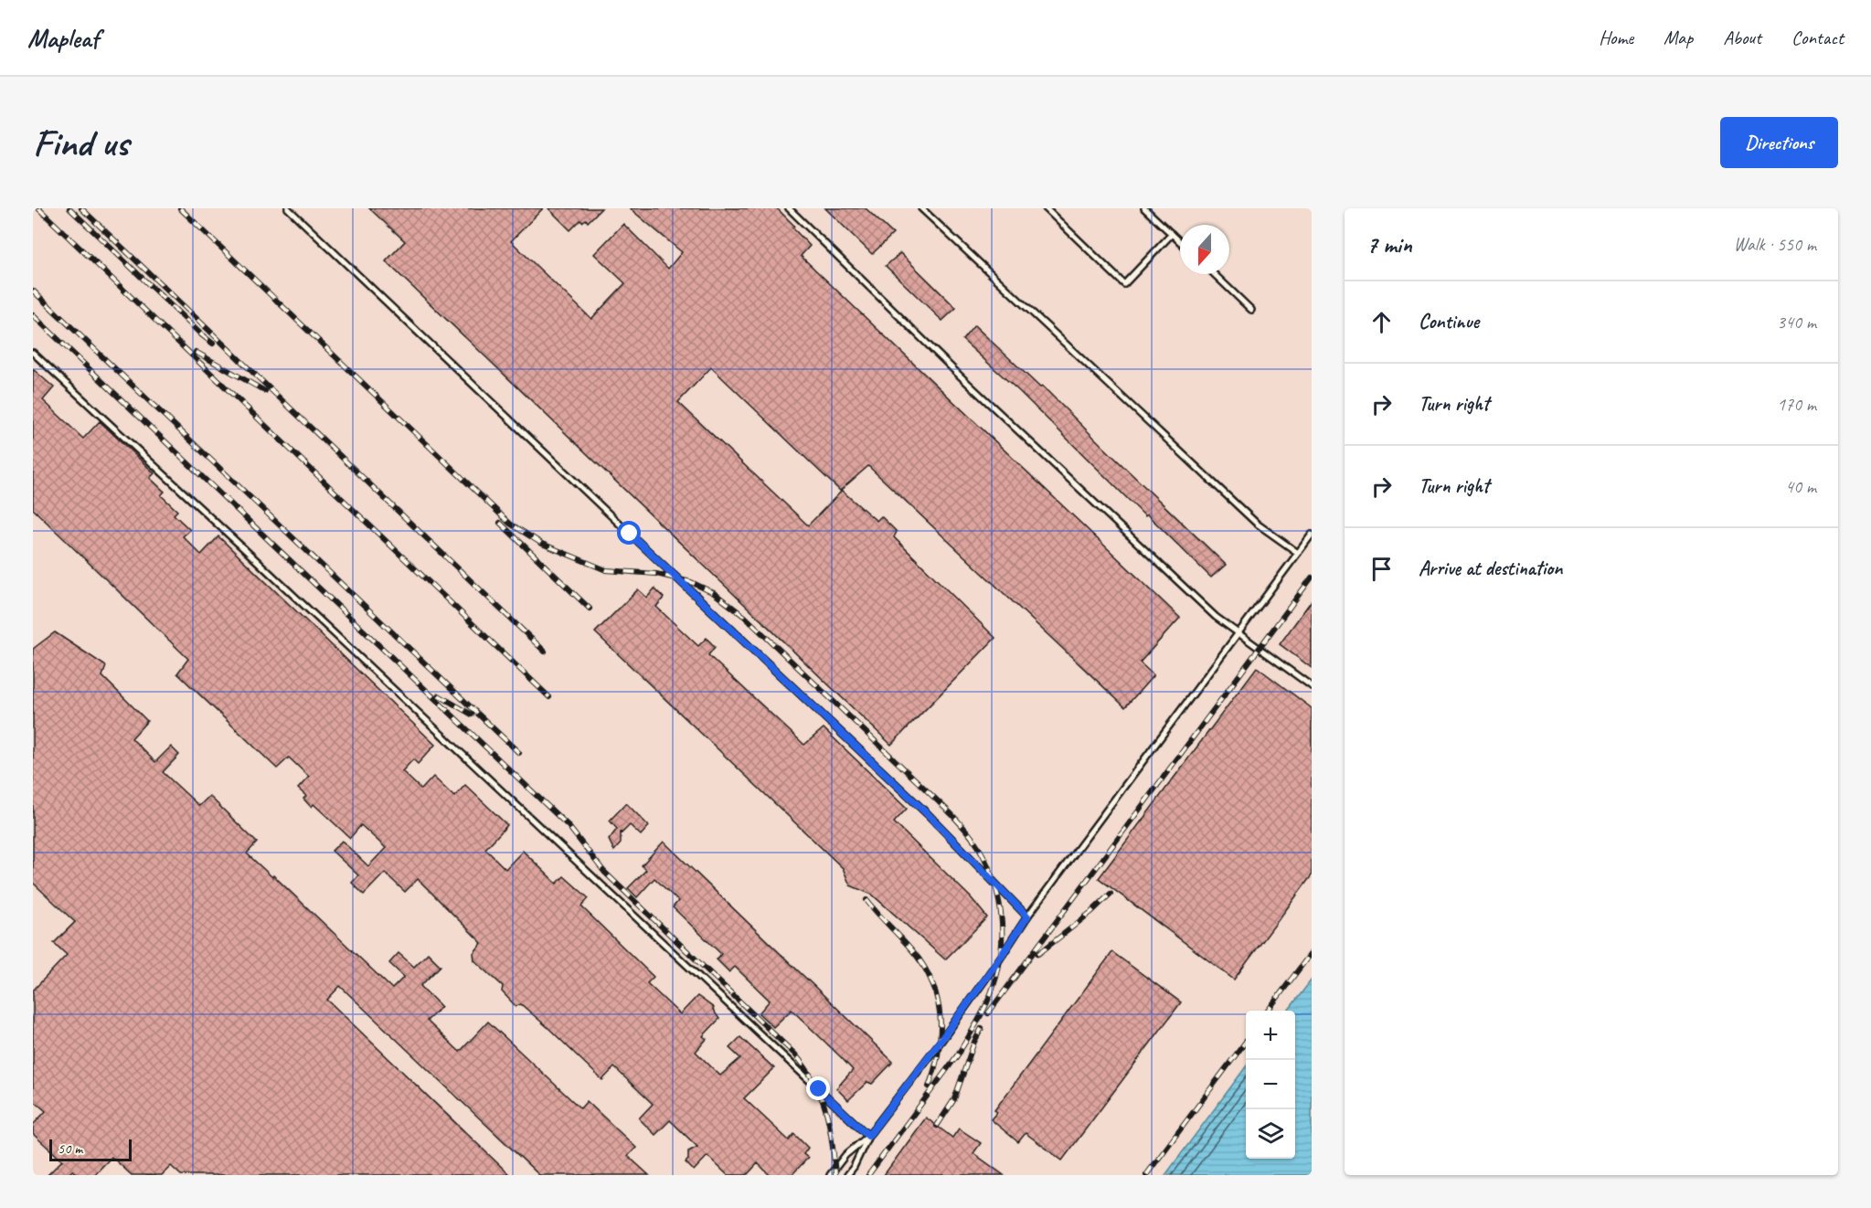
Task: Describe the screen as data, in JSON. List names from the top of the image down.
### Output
{
  "scale_bar": "50 m",
  "north": "bottom",
  "page": {
    "header": "Mapleaf",
    "nav": [
      "Home",
      "Map",
      "About",
      "Contact"
    ],
    "buttons": "Directions",
    "title": "Find us",
    "heading": ["7 min", "Walk · 550 m"],
    "list": [
      ["Continue", "340 m"],
      ["Turn right", "170 m"],
      ["Turn right", "40 m"],
      "Arrive at destination"
    ],
    "map_buttons": ["+", "−"],
    "scale": "50 m"
  }
}
